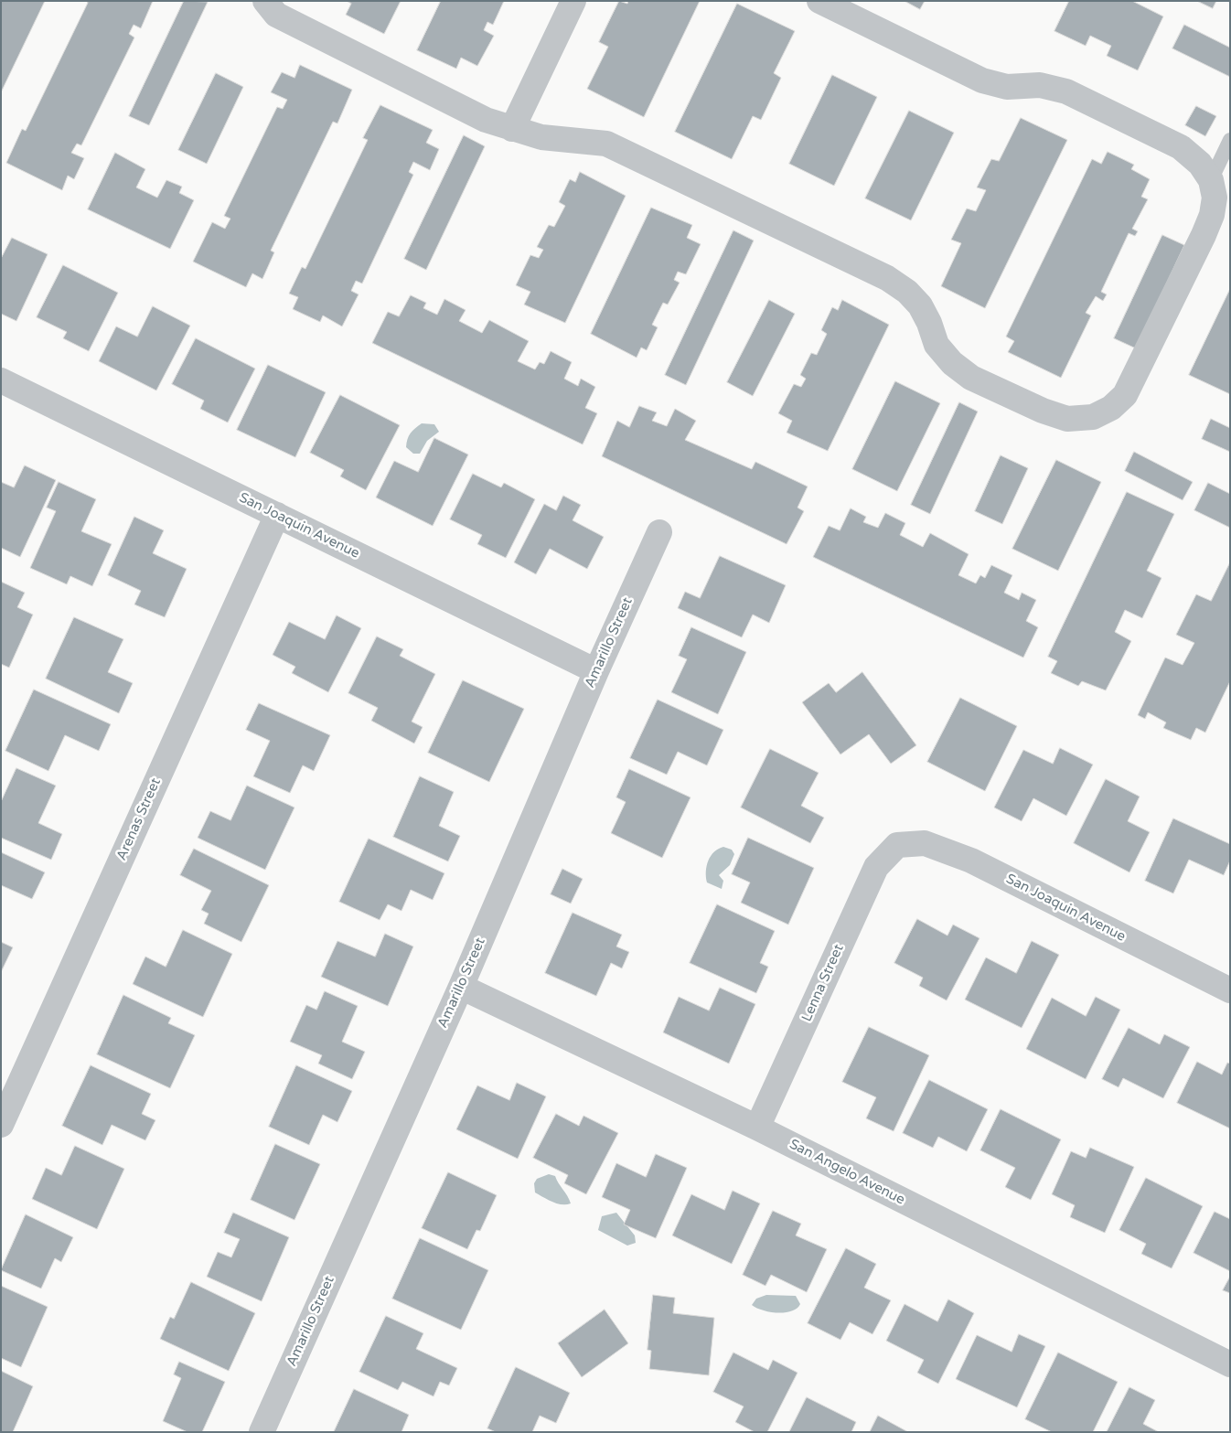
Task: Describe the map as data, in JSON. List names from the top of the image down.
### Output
{
  "streets": {
    "street": [
      "San Joaquin Avenue",
      "Amarillo Street",
      "Arenas Street",
      "Lenna Street",
      "San Angelo Avenue"
    ]
  },
  "crossings": [
    ["San Joaquin Avenue", "Amarillo Street"],
    ["San Joaquin Avenue", "Arenas Street"],
    ["San Joaquin Avenue", "Lenna Street"],
    ["Amarillo Street", "San Angelo Avenue"],
    ["Lenna Street", "San Angelo Avenue"]
  ]
}
